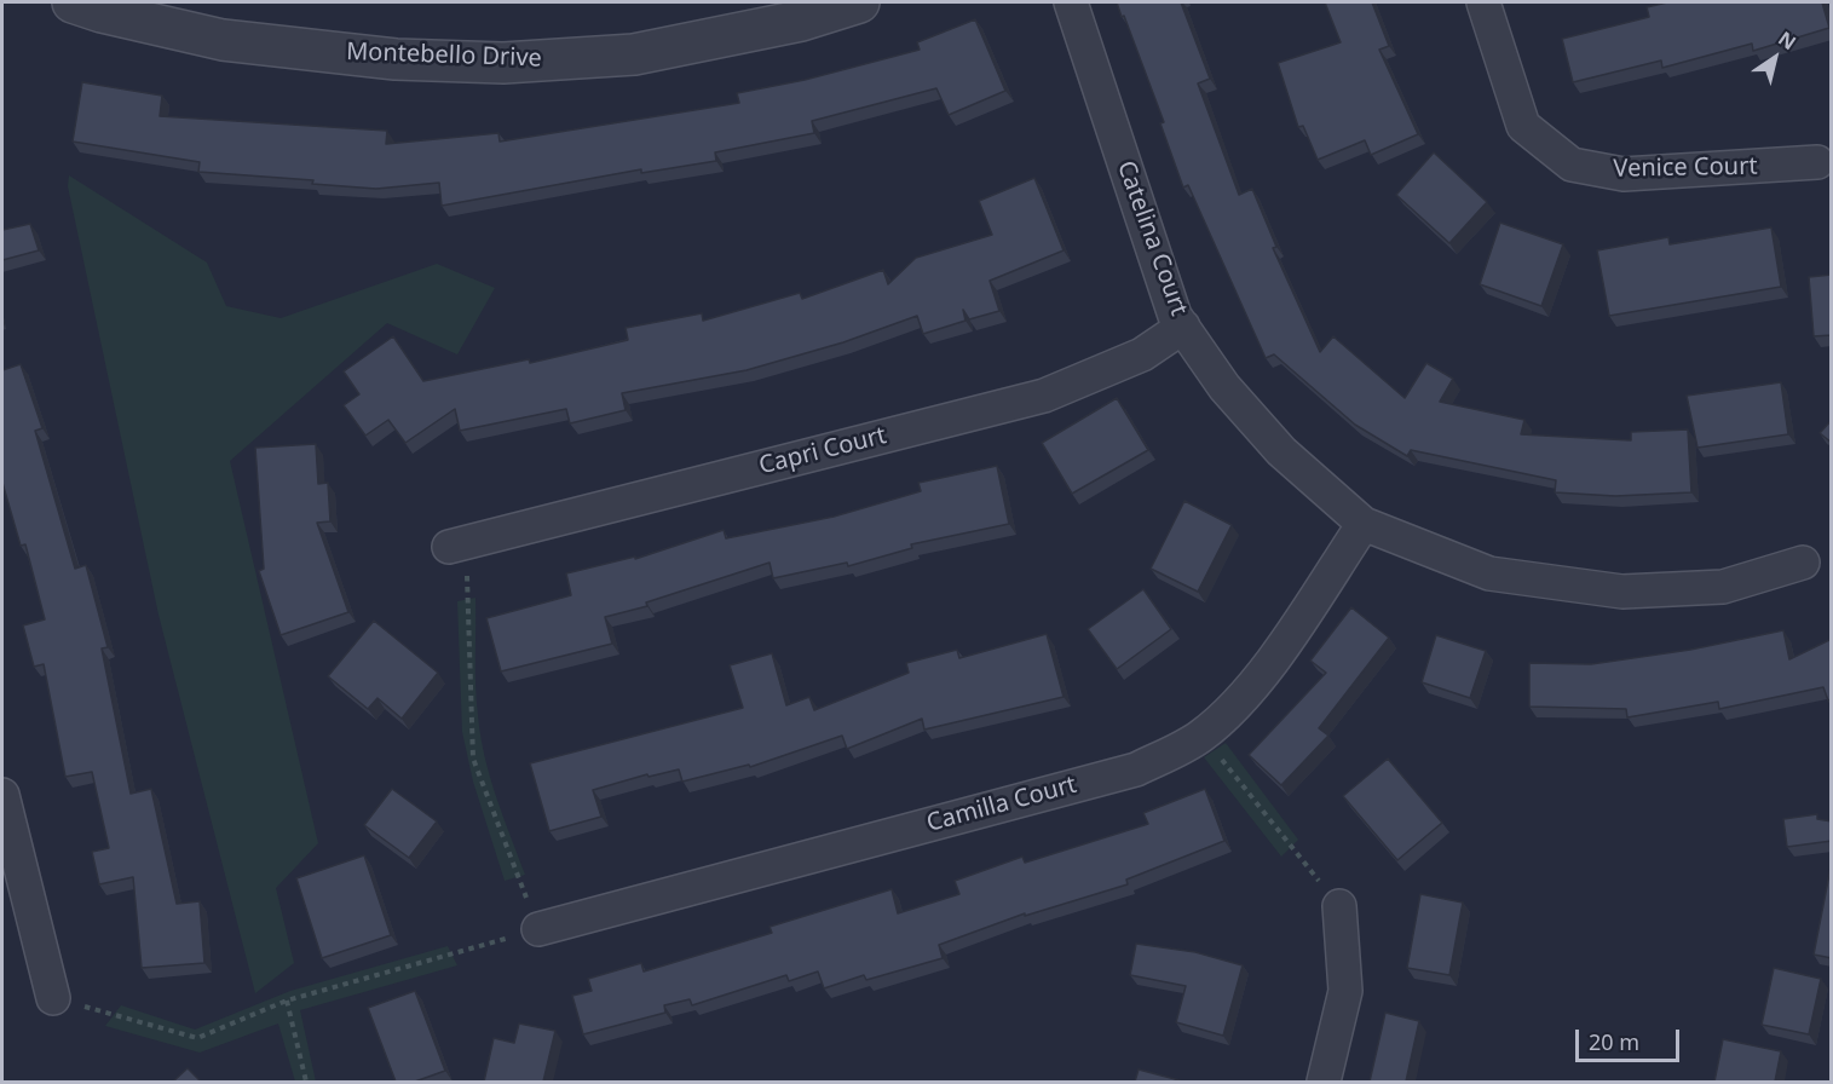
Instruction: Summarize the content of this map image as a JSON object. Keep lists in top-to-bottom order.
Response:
{
  "streets": {
    "street": [
      "Montebello Drive",
      "Venice Court",
      "Catelina Court",
      "Capri Court",
      "Camilla Court"
    ]
  },
  "crossings": [
    ["Catelina Court", "Capri Court"],
    ["Catelina Court", "Camilla Court"]
  ],
  "scale_bar": "20 m",
  "north": "top right"
}
